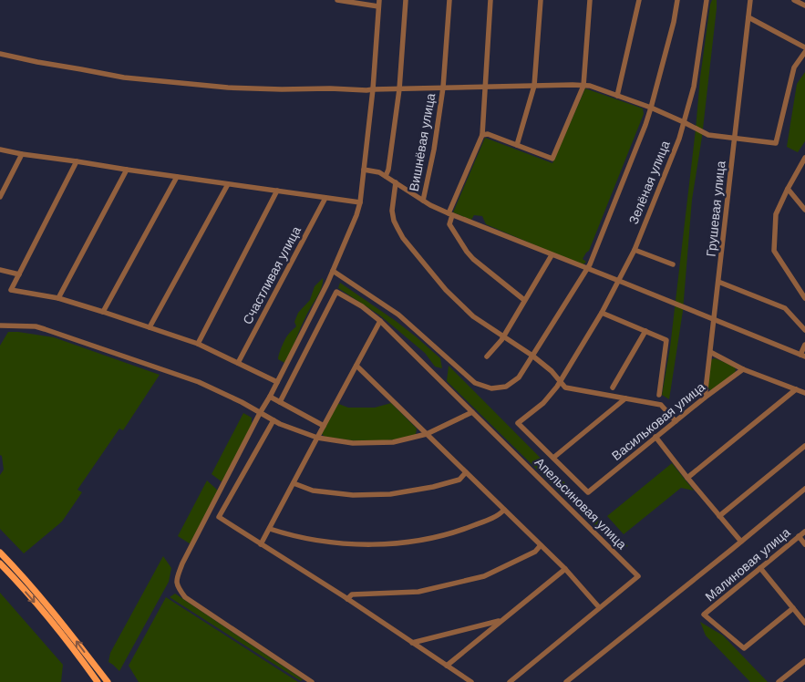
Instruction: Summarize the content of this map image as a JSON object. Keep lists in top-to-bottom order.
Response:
{
  "streets": {
    "street": [
      "Вишнёвая улица",
      "Зелёная улица",
      "Грушевая улица",
      "Счастливая улица",
      "Васильковая улица",
      "Апельсиновая улица",
      "Малиновая улица"
    ]
  },
  "crossings": [
    ["Вишнёвая улица", "Зелёная улица"],
    ["Вишнёвая улица", "Грушевая улица"],
    ["Грушевая улица", "Васильковая улица"]
  ]
}
